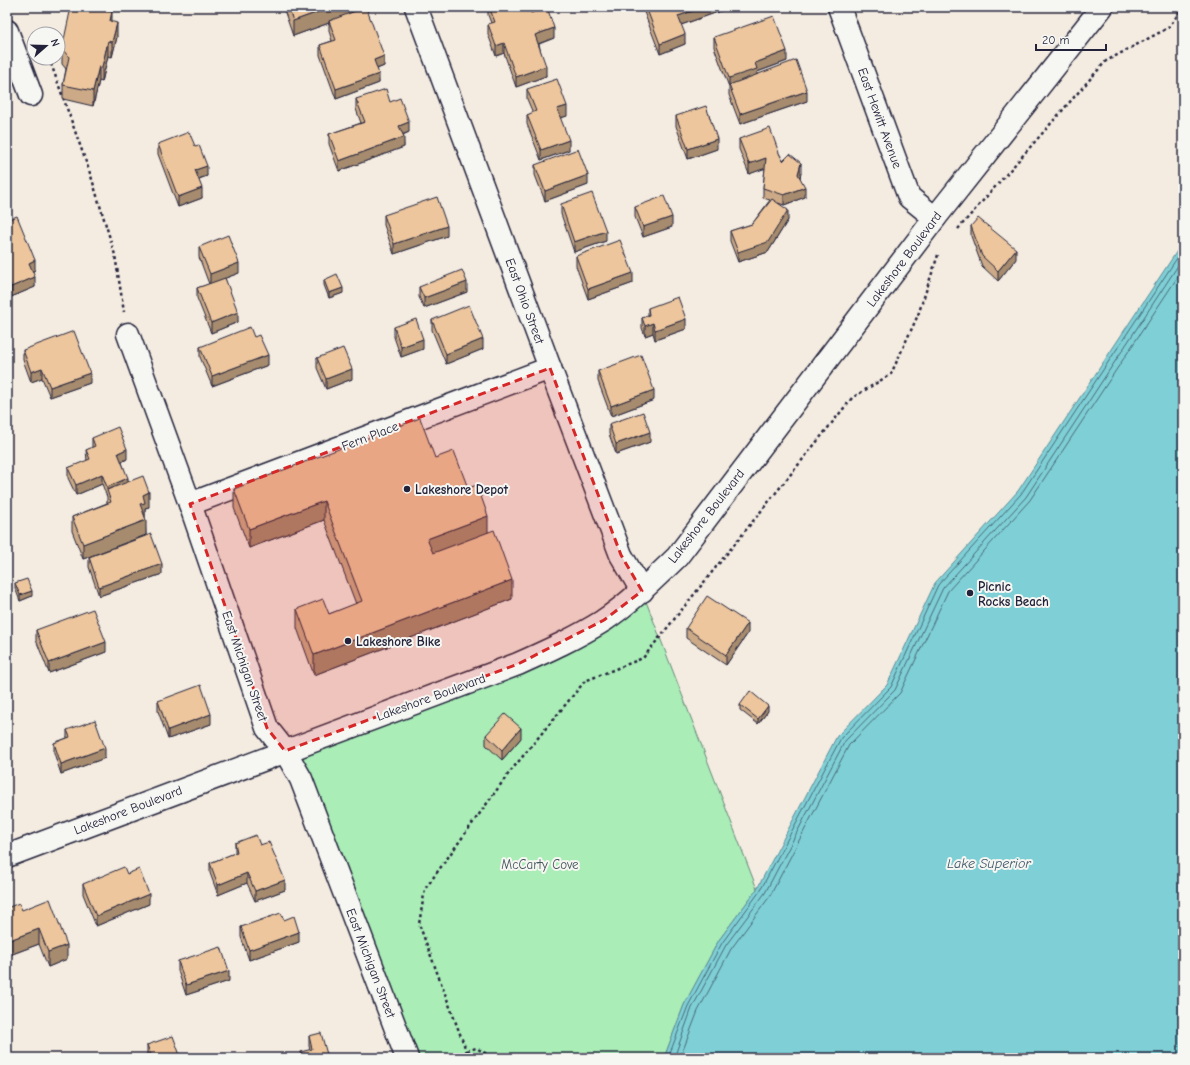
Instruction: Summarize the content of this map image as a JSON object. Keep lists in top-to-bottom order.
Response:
{
  "streets": {
    "street": [
      "East Hewitt Avenue",
      "Lakeshore Boulevard",
      "East Ohio Street",
      "Fern Place",
      "East Michigan Street"
    ]
  },
  "crossings": [
    ["East Hewitt Avenue", "Lakeshore Boulevard"],
    ["Lakeshore Boulevard", "East Ohio Street"],
    ["Lakeshore Boulevard", "East Michigan Street"],
    ["East Ohio Street", "Fern Place"],
    ["Fern Place", "East Michigan Street"]
  ],
  "water": ["Lake Superior"],
  "parks": ["McCarty Cove"],
  "places": ["Lakeshore Depot", "Picnic Rocks Beach", "Lakeshore Bike"],
  "scale_bar": "20 m",
  "north": "right"
}
